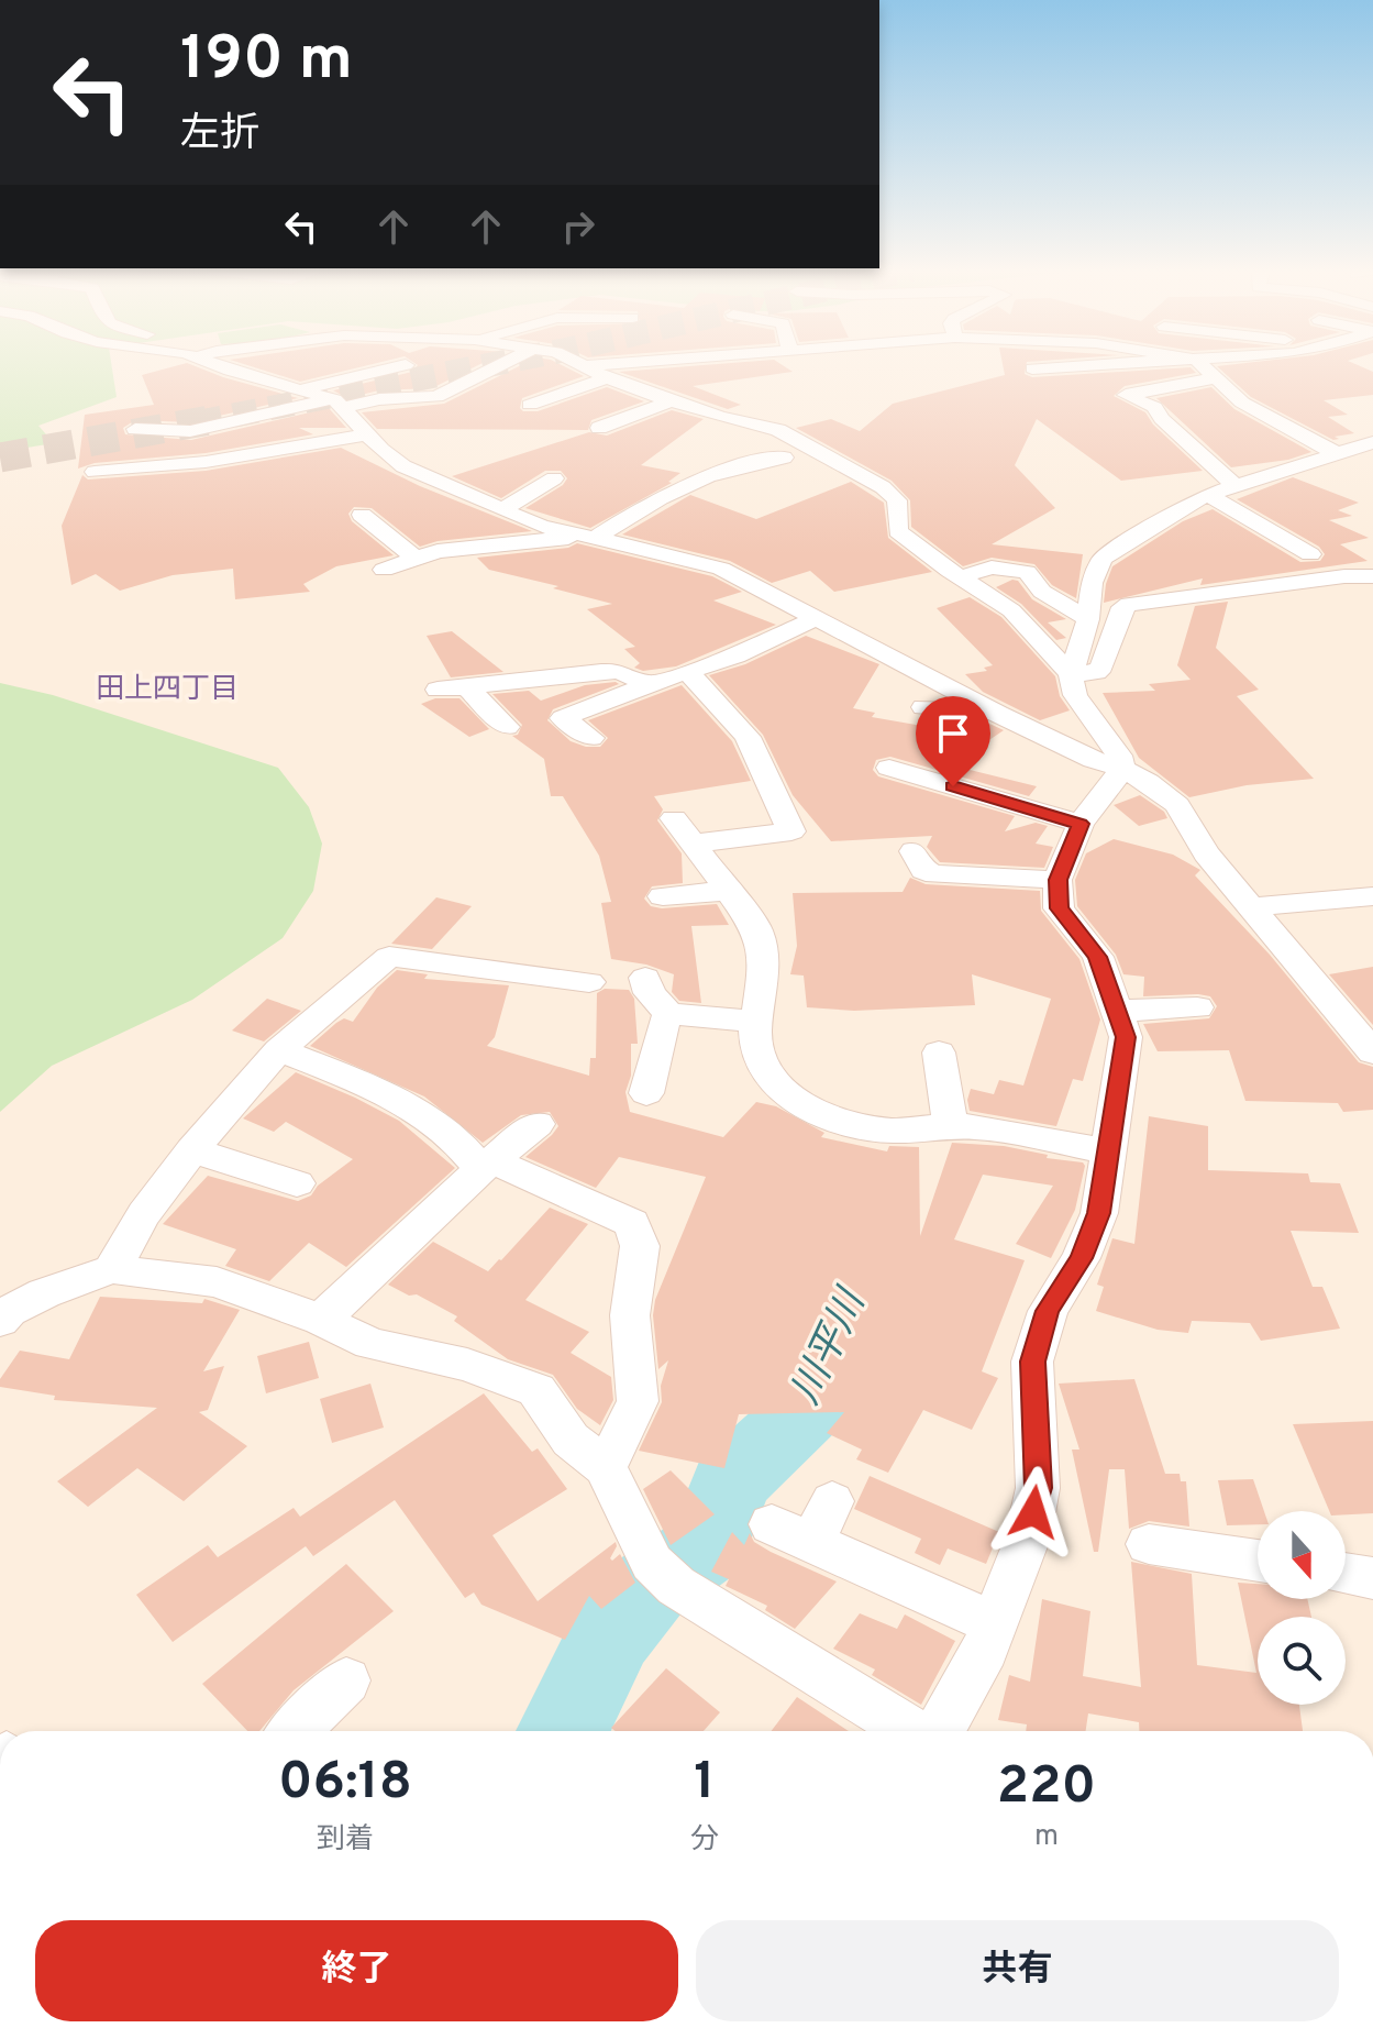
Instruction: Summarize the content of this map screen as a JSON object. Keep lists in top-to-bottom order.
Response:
{
  "districts": ["田上四丁目"],
  "water": ["川平川"],
  "north": "bottom",
  "page": {
    "turn": ["190 m", "左折"],
    "eta": [
      "06:18",
      "到着",
      "1",
      "分",
      "220",
      "m"
    ],
    "buttons": ["終了", "共有"]
  }
}
